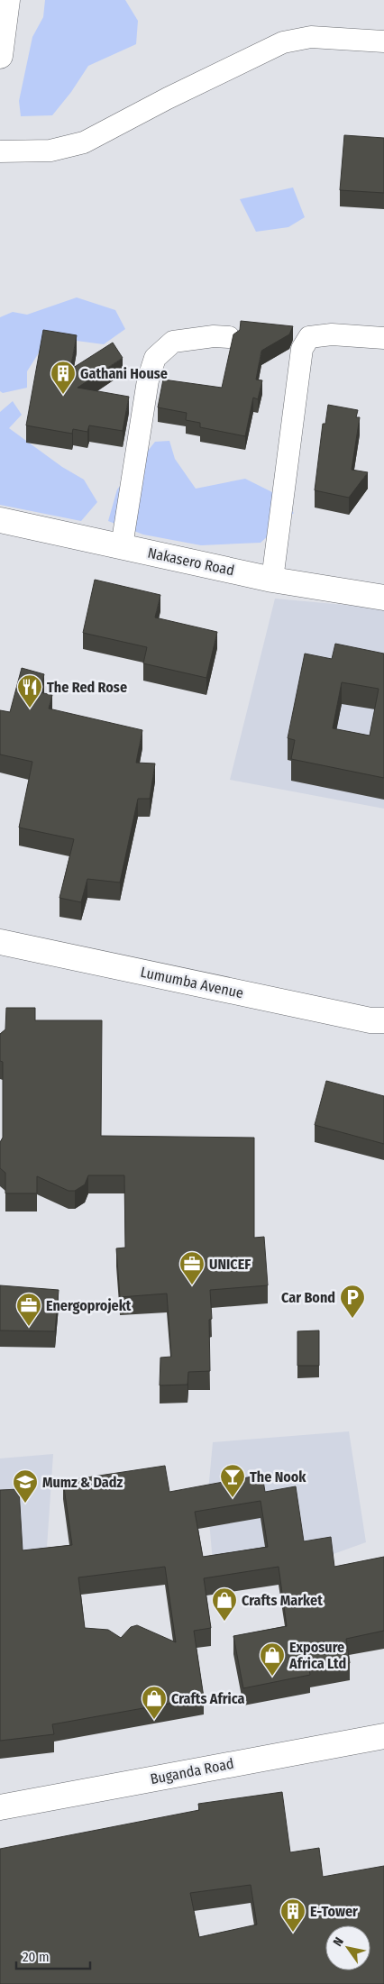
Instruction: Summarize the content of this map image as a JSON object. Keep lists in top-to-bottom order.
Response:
{
  "streets": {
    "main road": ["Nakasero Road", "Lumumba Avenue", "Buganda Road"]
  },
  "places": {
    "building": ["Gathani House", "E-Tower"],
    "restaurant": ["The Red Rose"],
    "office": ["UNICEF", "Energoprojekt"],
    "parking": ["Car Bond"],
    "bar": ["The Nook"],
    "school or university": ["Mumz & Dadz"],
    "shop": ["Crafts Market", "Exposure Africa Ltd", "Crafts Africa"]
  },
  "scale_bar": "20 m",
  "north": "top left"
}
